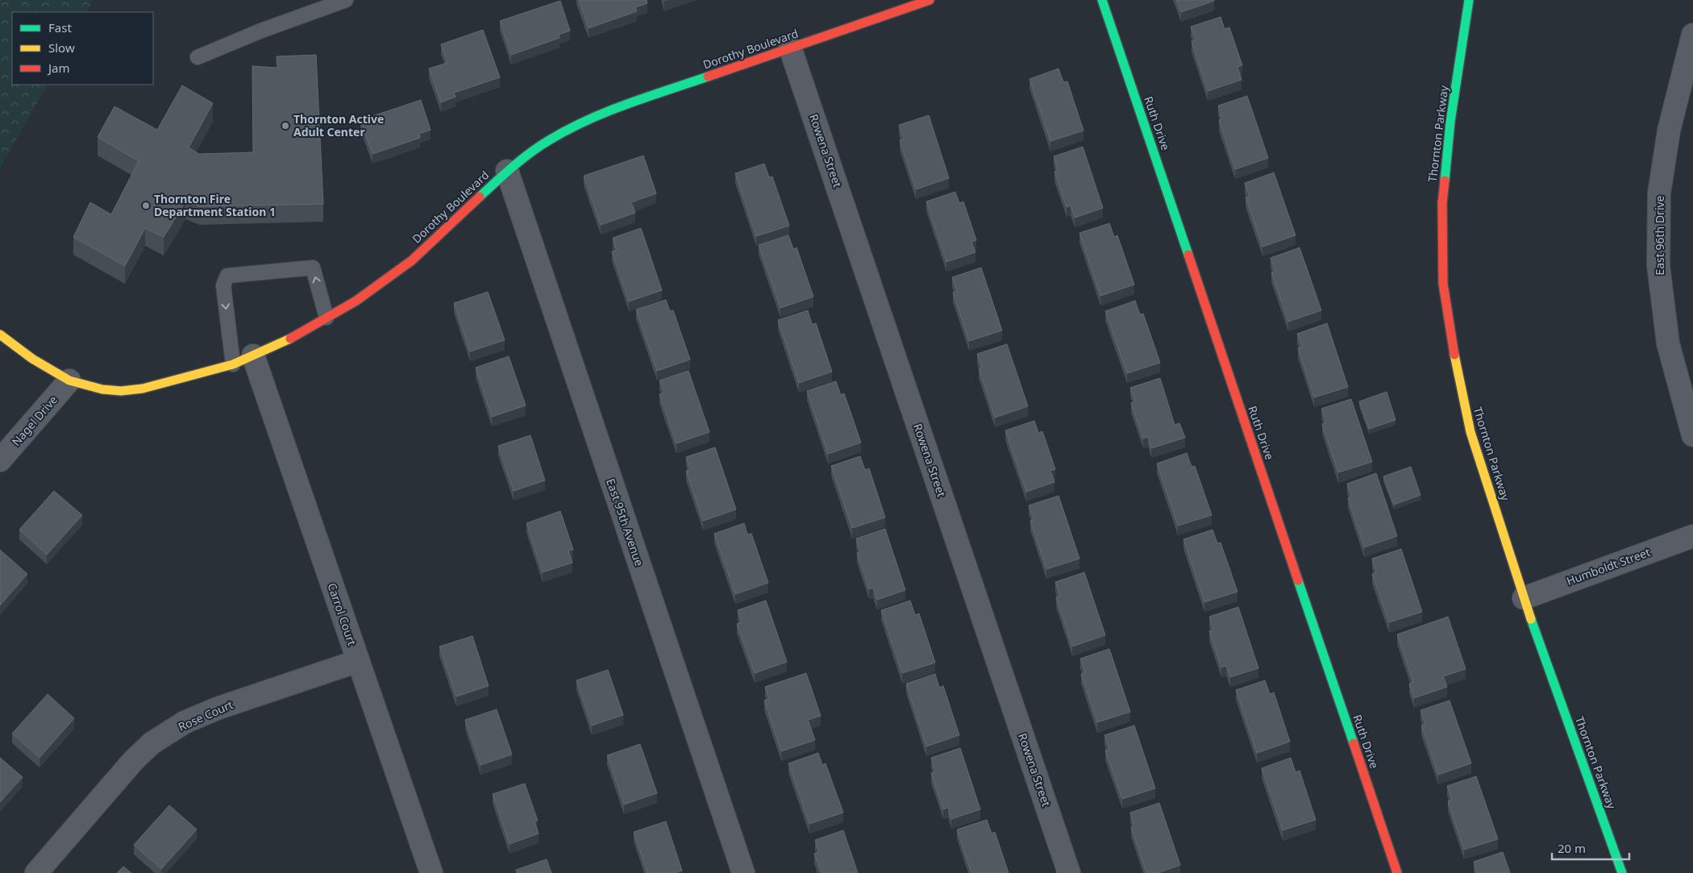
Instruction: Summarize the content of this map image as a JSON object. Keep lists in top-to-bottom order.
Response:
{
  "streets": {
    "street": [
      "Dorothy Boulevard",
      "Ruth Drive",
      "Thornton Parkway",
      "Rowena Street",
      "East 96th Drive",
      "Nagel Drive",
      "East 95th Avenue",
      "Humboldt Street",
      "Carrol Court",
      "Rose Court"
    ]
  },
  "crossings": [
    ["Dorothy Boulevard", "Rowena Street"],
    ["Dorothy Boulevard", "Nagel Drive"],
    ["Dorothy Boulevard", "East 95th Avenue"],
    ["Dorothy Boulevard", "Carrol Court"],
    ["Thornton Parkway", "Humboldt Street"],
    ["Carrol Court", "Rose Court"]
  ],
  "places": ["Thornton Active Adult Center", "Thornton Fire Department Station 1"],
  "legend": ["Fast", "Slow", "Jam"],
  "scale_bar": "20 m"
}
